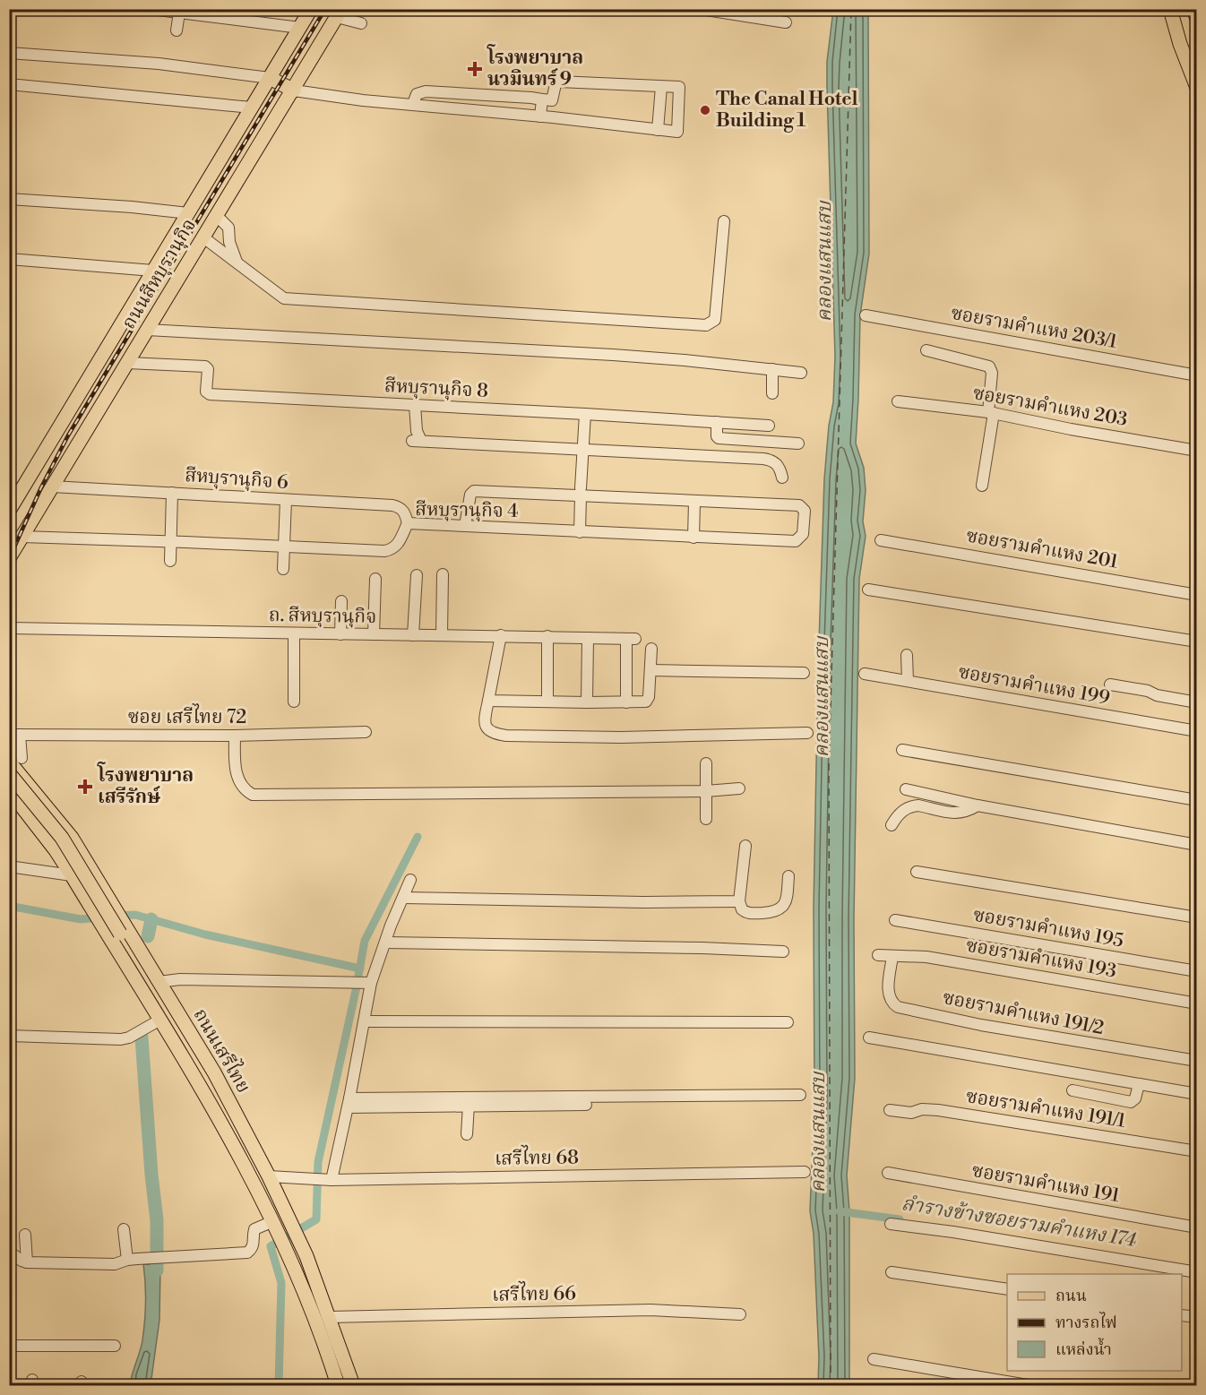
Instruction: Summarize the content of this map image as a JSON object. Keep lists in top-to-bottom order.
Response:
{
  "streets": {
    "main road": ["ถนนสีหบุรานุกิจ", "ถนนเสรีไทย"],
    "street": [
      "ซอยรามคำแหง 203/1",
      "สีหบุรานุกิจ 8",
      "ซอยรามคำแหง 203",
      "สีหบุรานุกิจ 6",
      "สีหบุรานุกิจ 4",
      "ซอยรามคำแหง 201",
      "ถ. สีหบุรานุกิจ",
      "ซอยรามคำแหง 199",
      "ซอย เสรีไทย 72",
      "ซอยรามคำแหง 195",
      "ซอยรามคำแหง 193",
      "ซอยรามคำแหง 191/2",
      "ซอยรามคำแหง 191/1",
      "เสรีไทย 68",
      "ซอยรามคำแหง 191",
      "เสรีไทย 66"
    ]
  },
  "crossings": [
    ["ถนนสีหบุรานุกิจ", "สีหบุรานุกิจ 8"],
    ["ถนนสีหบุรานุกิจ", "สีหบุรานุกิจ 6"],
    ["ถนนสีหบุรานุกิจ", "สีหบุรานุกิจ 4"],
    ["สีหบุรานุกิจ 6", "สีหบุรานุกิจ 4"],
    ["ซอยรามคำแหง 193", "ซอยรามคำแหง 191/2"],
    ["ถนนเสรีไทย", "เสรีไทย 68"],
    ["ถนนเสรีไทย", "เสรีไทย 66"]
  ],
  "water": ["คลองแสนแสบ", "ลำรางข้างซอยรามคำแหง 174"],
  "places": {
    "health": ["โรงพยาบาล นวมินทร์ 9", "โรงพยาบาล เสรีรักษ์"],
    "other": ["The Canal Hotel Building 1"]
  },
  "legend": ["ถนน", "ทางรถไฟ", "แหล่งน้ำ"]
}
